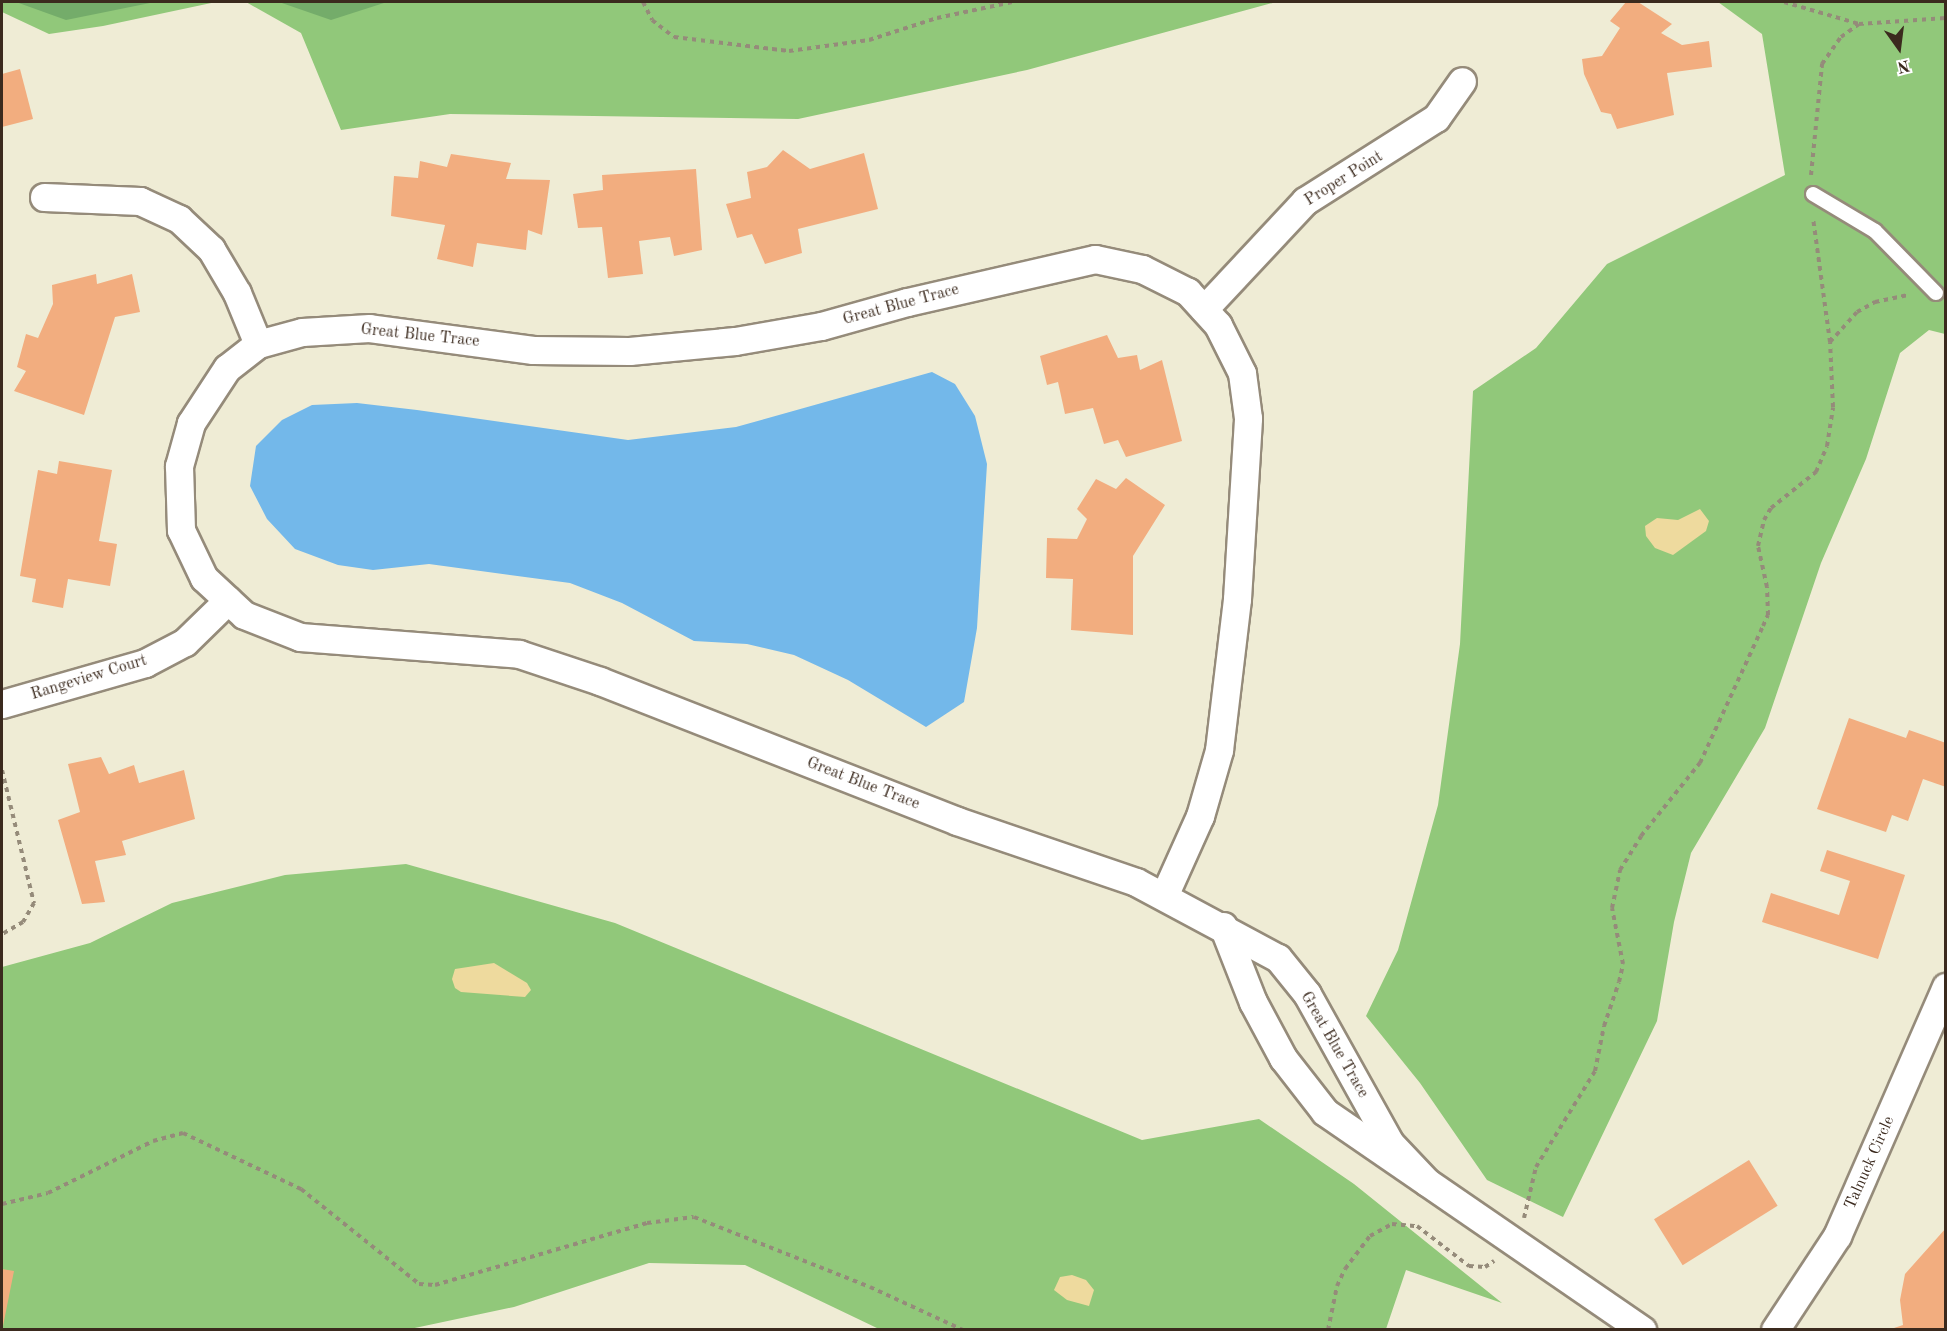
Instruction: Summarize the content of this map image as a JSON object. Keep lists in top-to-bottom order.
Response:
{
  "streets": {
    "street": [
      "Proper Point",
      "Great Blue Trace",
      "Rangeview Court",
      "Talnuck Circle"
    ]
  },
  "crossings": [
    ["Proper Point", "Great Blue Trace"],
    ["Great Blue Trace", "Rangeview Court"]
  ],
  "north": "bottom"
}
